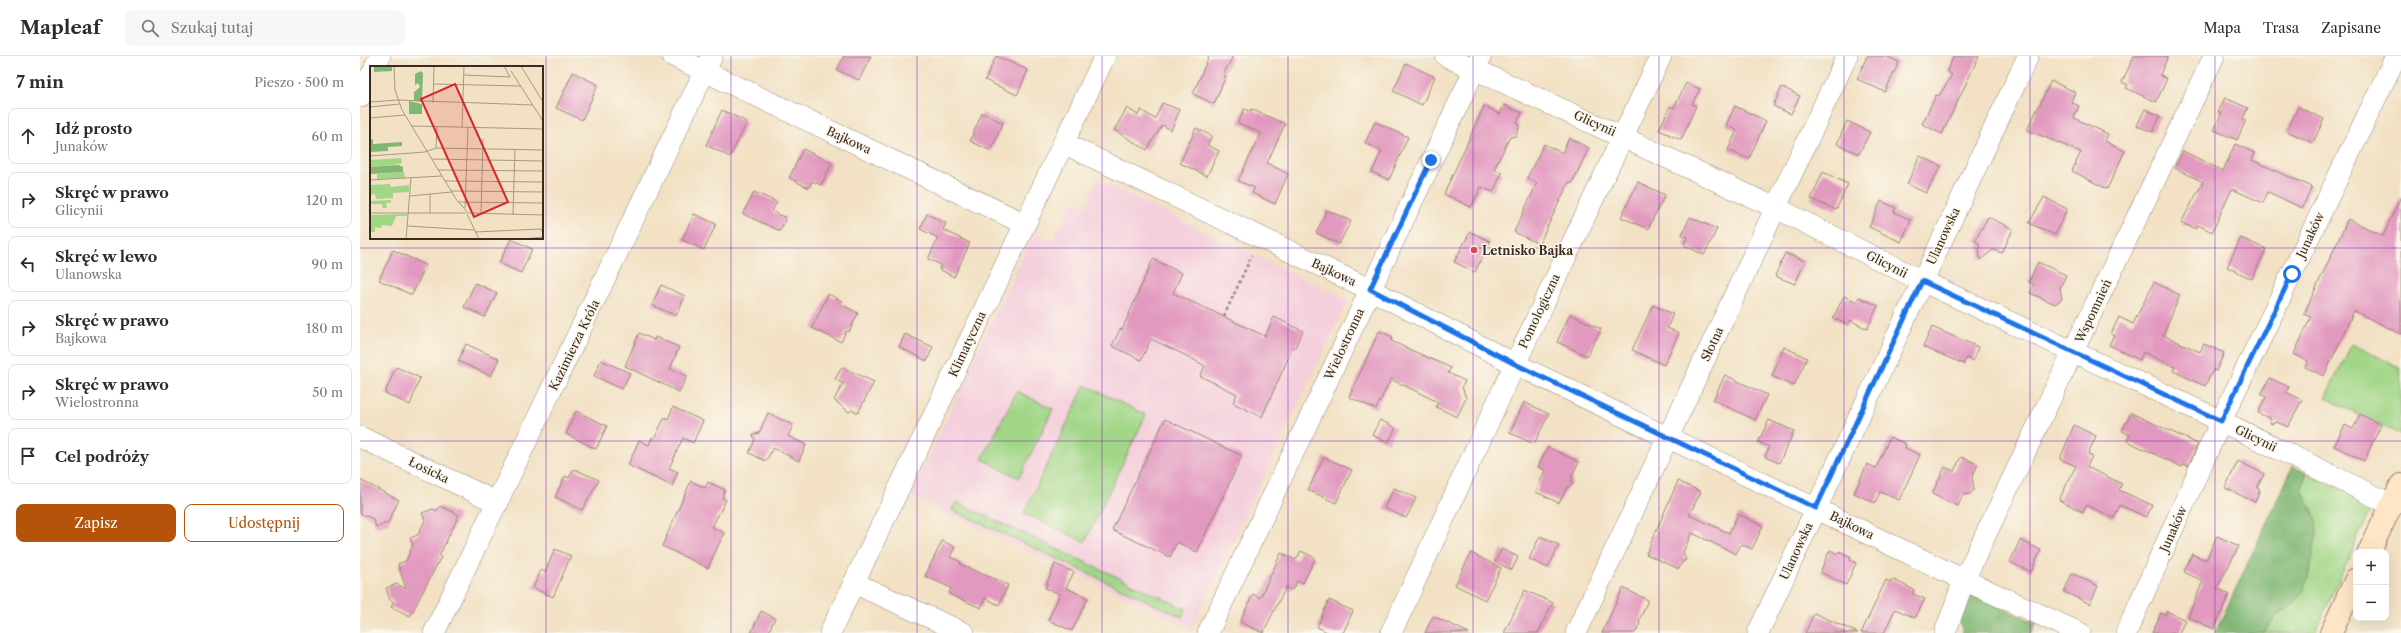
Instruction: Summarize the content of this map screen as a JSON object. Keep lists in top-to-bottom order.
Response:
{
  "streets": {
    "street": [
      "Glicynii",
      "Bajkowa",
      "Junaków",
      "Ulanowska",
      "Pomologiczna",
      "Wspomnień",
      "Klimatyczna",
      "Wielostronna",
      "Słotna",
      "Kazimierza Króla",
      "Łosicka"
    ]
  },
  "crossings": [
    ["Glicynii", "Junaków"],
    ["Glicynii", "Ulanowska"],
    ["Glicynii", "Pomologiczna"],
    ["Glicynii", "Wspomnień"],
    ["Glicynii", "Wielostronna"],
    ["Glicynii", "Słotna"],
    ["Bajkowa", "Ulanowska"],
    ["Bajkowa", "Pomologiczna"],
    ["Bajkowa", "Wspomnień"],
    ["Bajkowa", "Klimatyczna"],
    ["Bajkowa", "Wielostronna"],
    ["Bajkowa", "Słotna"],
    ["Bajkowa", "Kazimierza Króla"],
    ["Kazimierza Króla", "Łosicka"]
  ],
  "places": ["Letnisko Bajka"],
  "page": {
    "header": "Mapleaf",
    "search": "Szukaj tutaj",
    "nav": ["Mapa", "Trasa", "Zapisane"],
    "heading": ["7 min", "Pieszo · 500 m"],
    "list": [
      ["Idź prosto", "Junaków", "60 m"],
      ["Skręć w prawo", "Glicynii", "120 m"],
      ["Skręć w lewo", "Ulanowska", "90 m"],
      ["Skręć w prawo", "Bajkowa", "180 m"],
      ["Skręć w prawo", "Wielostronna", "50 m"],
      "Cel podróży"
    ],
    "buttons": ["Zapisz", "Udostępnij"],
    "map_buttons": ["+", "−"]
  }
}
